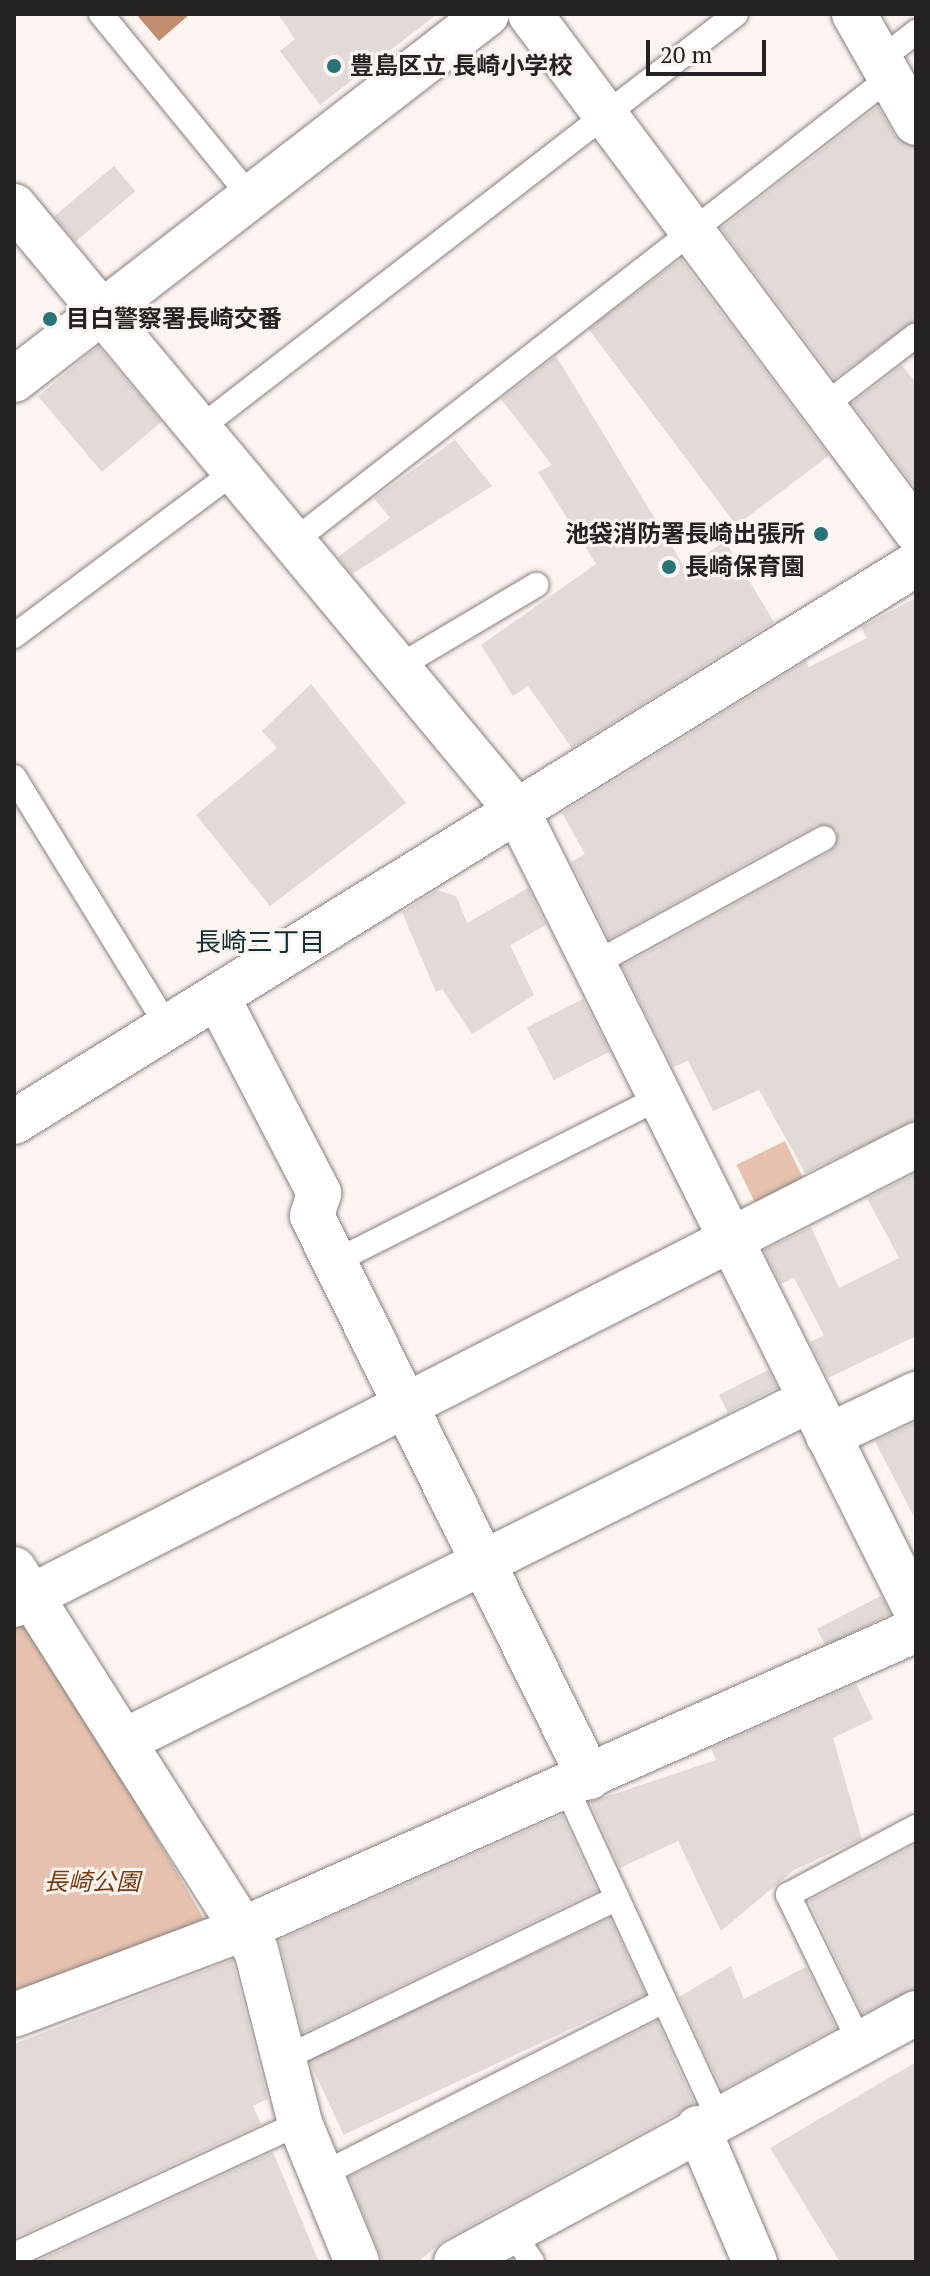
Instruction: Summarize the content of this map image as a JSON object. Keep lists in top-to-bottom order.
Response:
{
  "districts": ["長崎三丁目"],
  "parks": ["長崎公園"],
  "places": [
    "豊島区立 長崎小学校",
    "目白警察署長崎交番",
    "池袋消防署長崎出張所",
    "長崎保育園"
  ],
  "scale_bar": "20 m"
}
